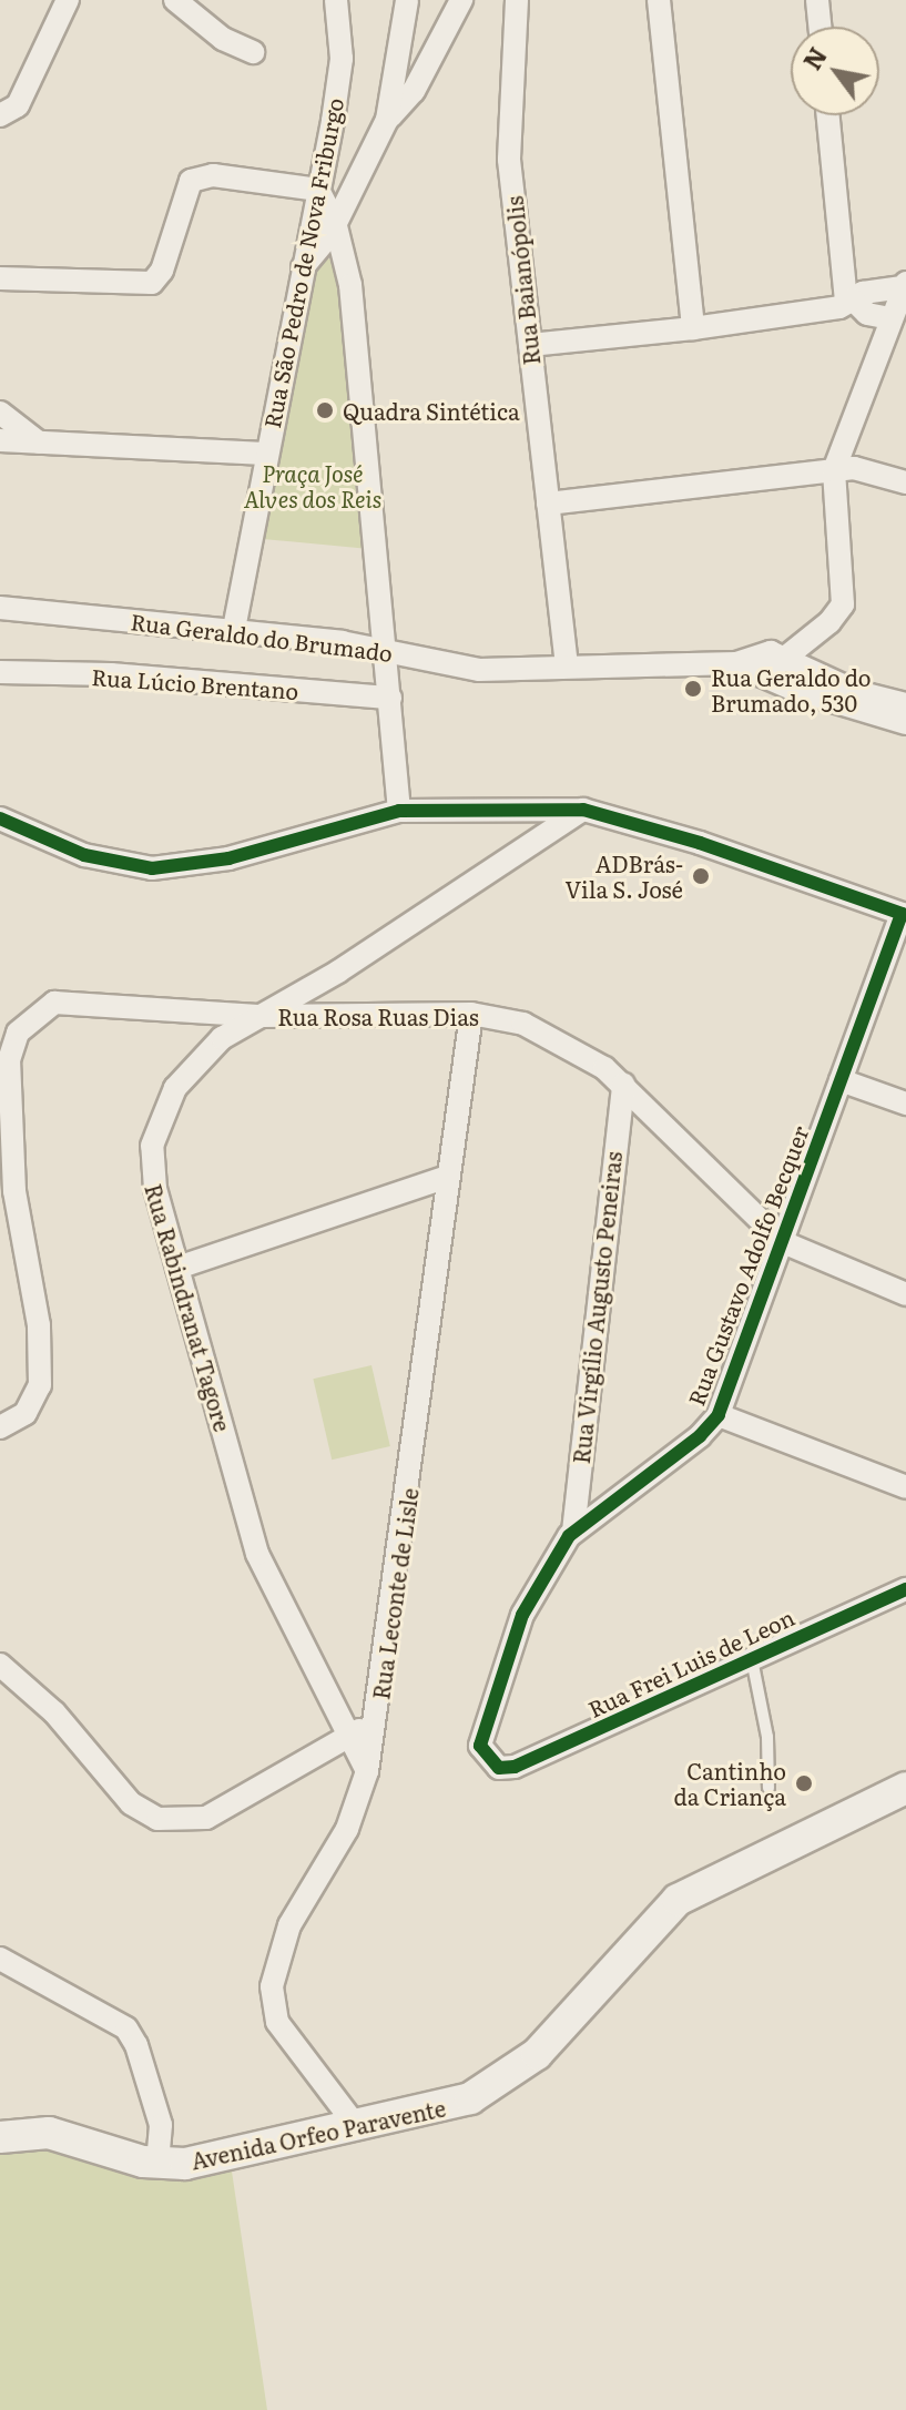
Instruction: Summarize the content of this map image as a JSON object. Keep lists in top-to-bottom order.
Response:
{
  "streets": {
    "main road": ["Avenida Orfeo Paravente"],
    "street": [
      "Rua São Pedro de Nova Friburgo",
      "Rua Baianópolis",
      "Rua Geraldo do Brumado",
      "Rua Lúcio Brentano",
      "Rua Rosa Ruas Dias",
      "Rua Gustavo Adolfo Becquer",
      "Rua Rabindranat Tagore",
      "Rua Virgílio Augusto Peneiras",
      "Rua Leconte de Lisle",
      "Rua Frei Luis de Leon"
    ]
  },
  "crossings": [
    ["Rua São Pedro de Nova Friburgo", "Rua Geraldo do Brumado"],
    ["Rua Baianópolis", "Rua Geraldo do Brumado"],
    ["Rua Rosa Ruas Dias", "Rua Gustavo Adolfo Becquer"],
    ["Rua Rosa Ruas Dias", "Rua Rabindranat Tagore"],
    ["Rua Rosa Ruas Dias", "Rua Virgílio Augusto Peneiras"],
    ["Rua Rosa Ruas Dias", "Rua Leconte de Lisle"],
    ["Rua Gustavo Adolfo Becquer", "Rua Virgílio Augusto Peneiras"],
    ["Rua Gustavo Adolfo Becquer", "Rua Frei Luis de Leon"],
    ["Rua Rabindranat Tagore", "Rua Leconte de Lisle"],
    ["Rua Leconte de Lisle", "Avenida Orfeo Paravente"]
  ],
  "parks": ["Praça José Alves dos Reis"],
  "places": [
    "Quadra Sintética",
    "Rua Geraldo do Brumado, 530",
    "ADBrás- Vila S. José",
    "Cantinho da Criança"
  ],
  "north": "top left"
}
